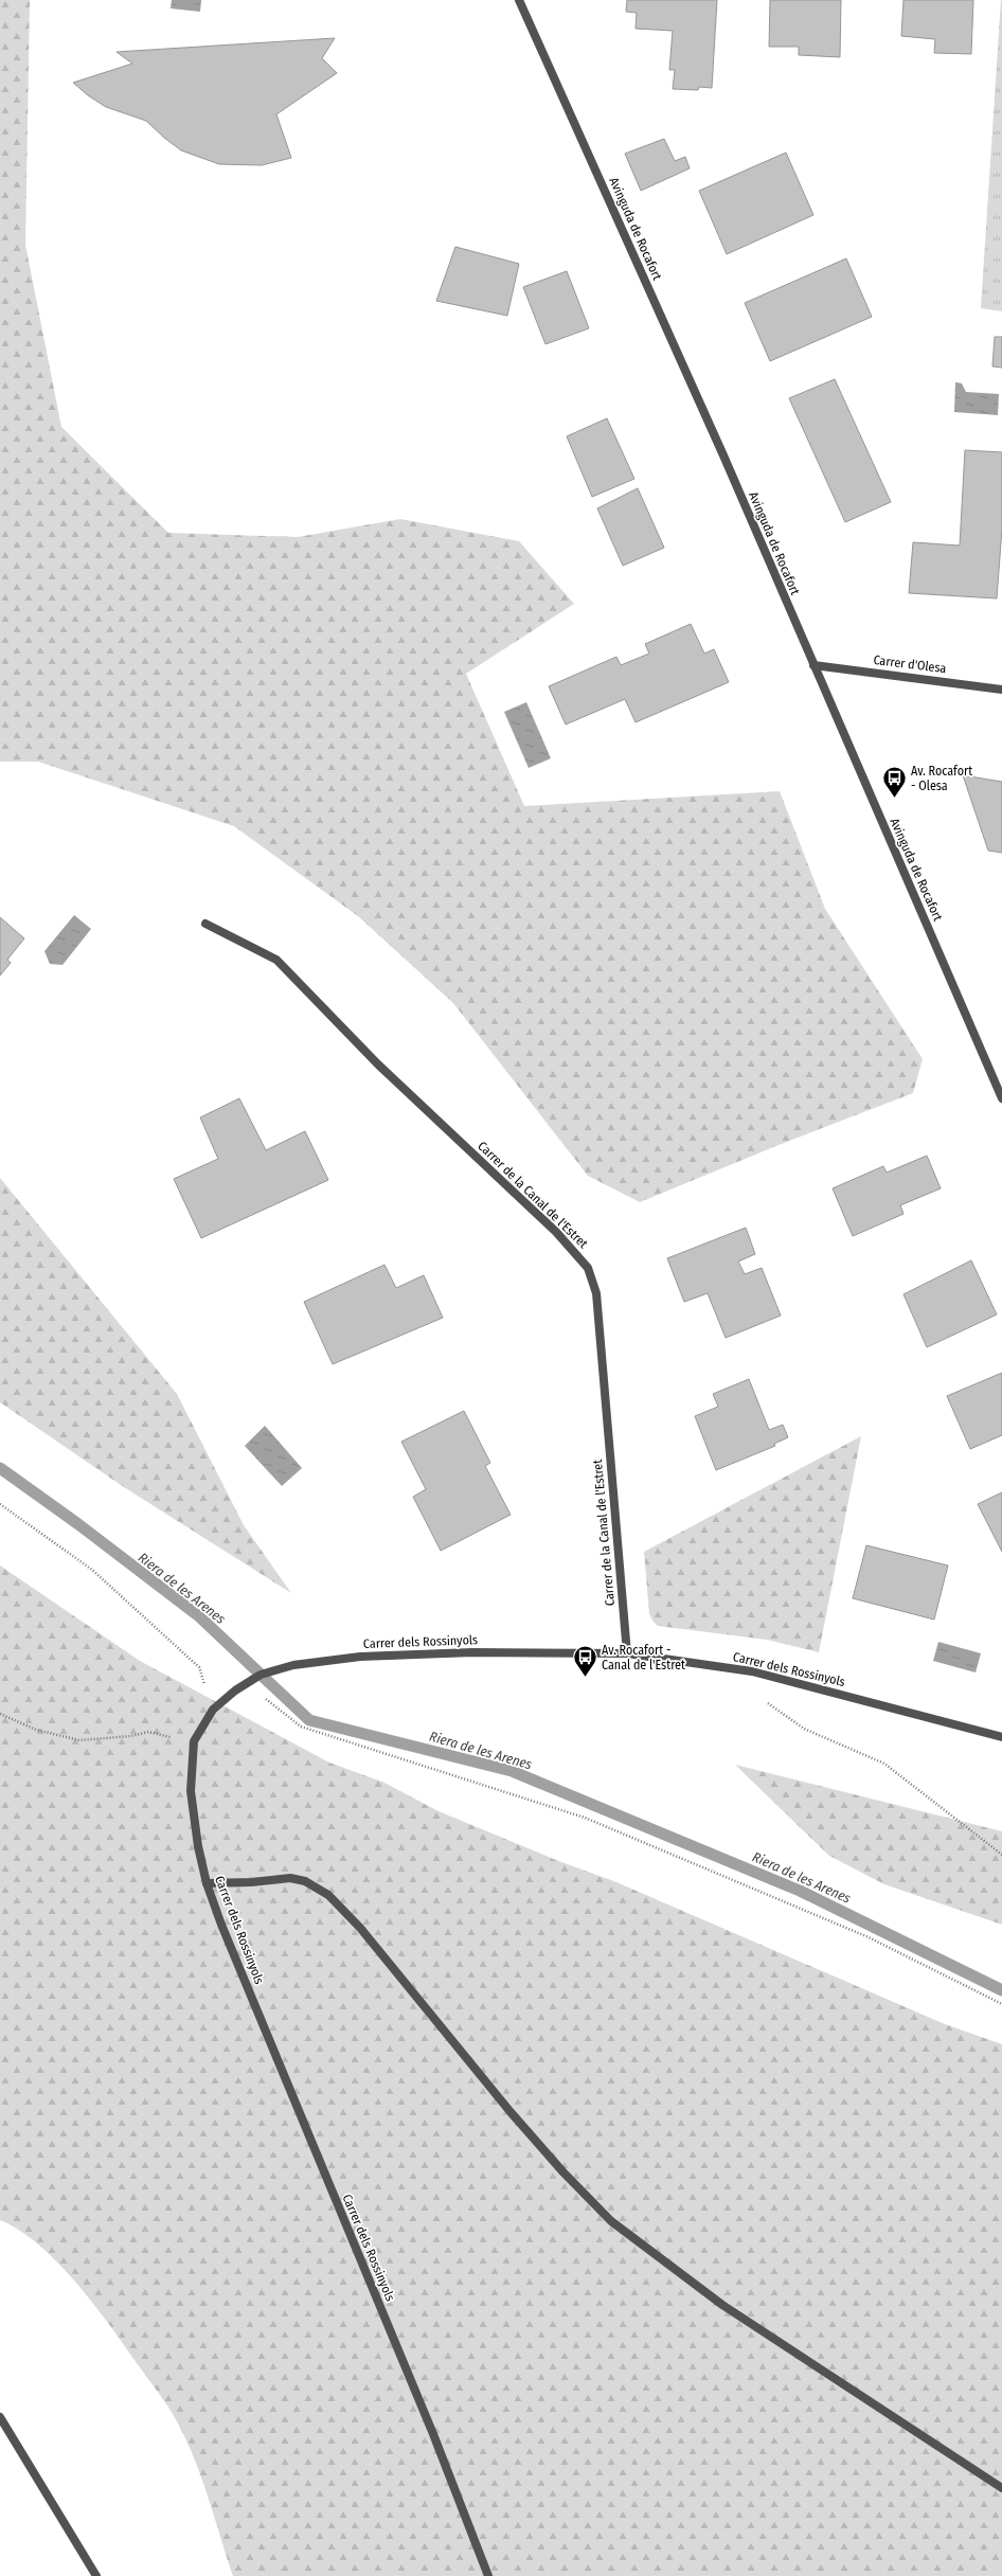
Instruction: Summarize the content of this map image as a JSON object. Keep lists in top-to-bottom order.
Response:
{
  "streets": {
    "street": [
      "Avinguda de Rocafort",
      "Carrer d'Olesa",
      "Carrer de la Canal de l'Estret",
      "Carrer dels Rossinyols"
    ]
  },
  "crossings": [
    ["Avinguda de Rocafort", "Carrer d'Olesa"],
    ["Carrer de la Canal de l'Estret", "Carrer dels Rossinyols"]
  ],
  "water": ["Riera de les Arenes"],
  "places": {
    "bus stop": ["Av. Rocafort - Olesa", "Av. Rocafort - Canal de l'Estret"]
  }
}
